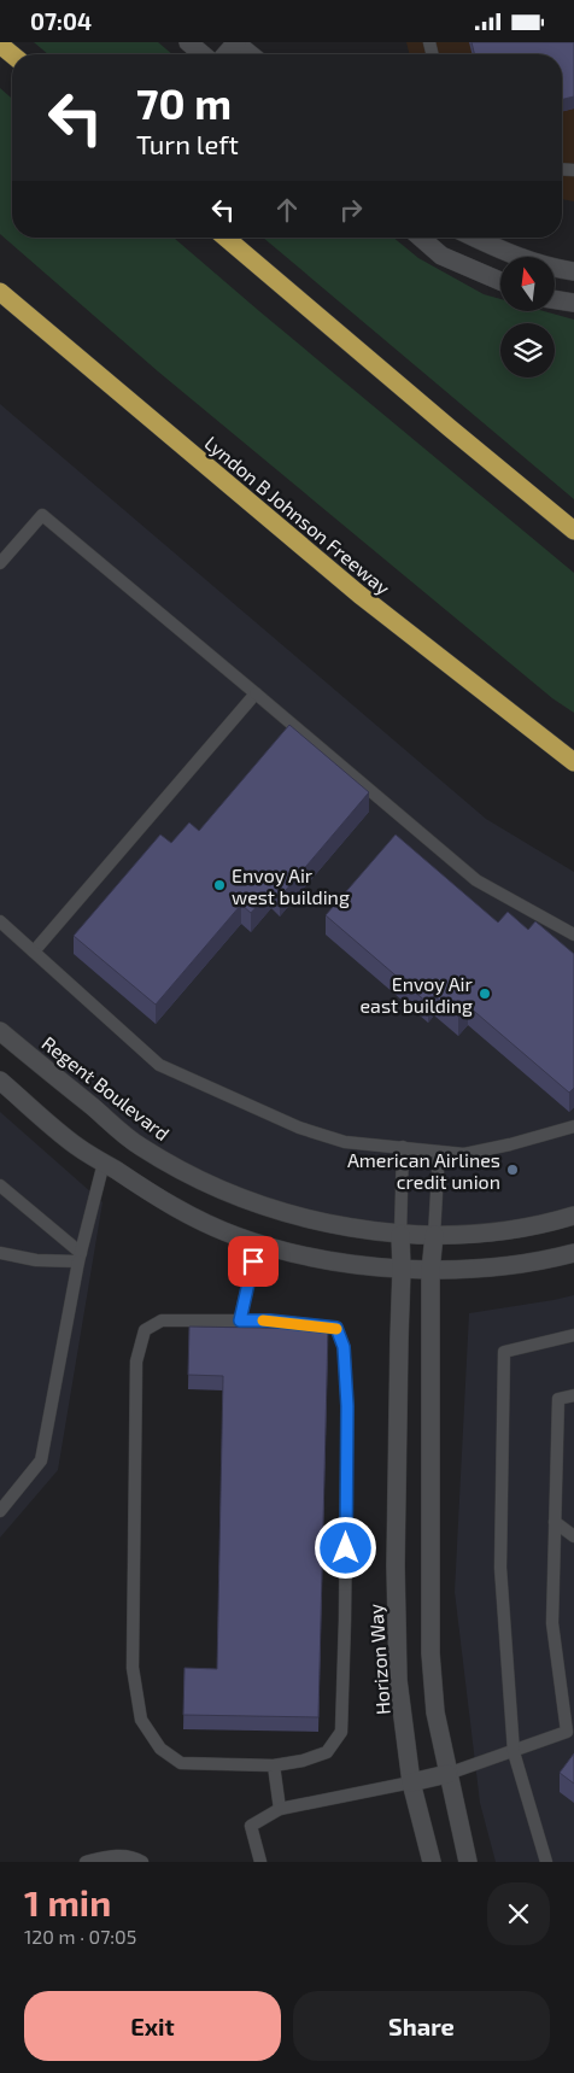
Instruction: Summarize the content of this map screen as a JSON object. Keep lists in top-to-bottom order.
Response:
{
  "streets": {
    "highway": ["Lyndon B Johnson Freeway"],
    "street": ["Regent Boulevard", "Horizon Way"]
  },
  "crossings": [
    ["Regent Boulevard", "Horizon Way"]
  ],
  "places": ["Envoy Air west building", "Envoy Air east building", "American Airlines credit union"],
  "north": "top",
  "page": {
    "status": "07:04",
    "turn": ["70 m", "Turn left"],
    "heading": ["1 min", "120 m · 07:05"],
    "buttons": ["Exit", "Share"]
  }
}
